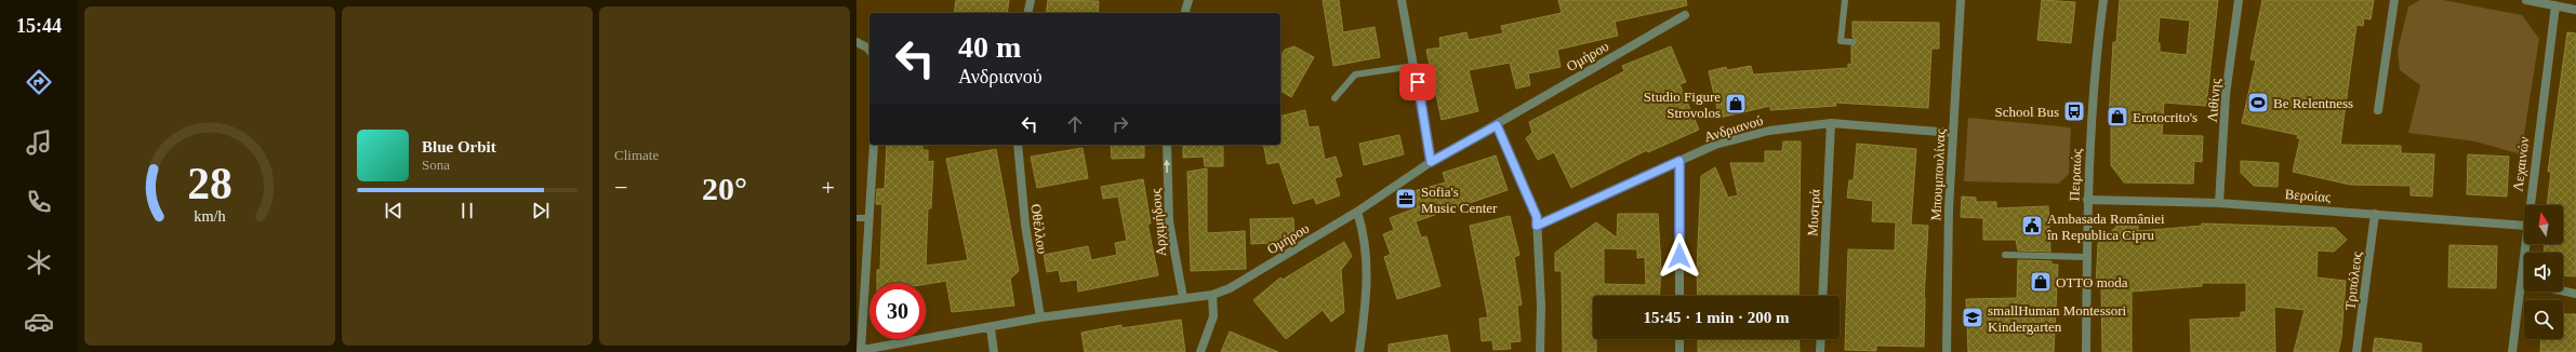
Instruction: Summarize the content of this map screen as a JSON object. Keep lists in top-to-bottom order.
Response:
{
  "streets": {
    "street": [
      "Ομήρου",
      "Λιθίνης",
      "Ανδριανού",
      "Λεχαινών",
      "Μπουμπουλίνας",
      "Πειραιώς",
      "Βεροίας",
      "Μυστρά",
      "Αρχιμήδους",
      "Οθέλλου",
      "Τριπόλεος"
    ]
  },
  "crossings": [
    ["Ομήρου", "Αρχιμήδους"],
    ["Ομήρου", "Οθέλλου"],
    ["Λιθίνης", "Βεροίας"],
    ["Ανδριανού", "Μπουμπουλίνας"],
    ["Ανδριανού", "Μυστρά"],
    ["Πειραιώς", "Βεροίας"],
    ["Βεροίας", "Τριπόλεος"]
  ],
  "one_way": ["Αρχιμήδους"],
  "places": {
    "sports": ["Be Relentness"],
    "shop": ["Studio Figure Strovolos", "Erotocrito's", "OTTO moda"],
    "bus stop": ["School Bus"],
    "office": ["Sofia's Music Center"],
    "public building": ["Ambasada României în Republica Cipru"],
    "school or university": ["smallHuman Montessori Kindergarten"]
  },
  "north": "top",
  "page": {
    "tabs": "15:44",
    "tile": "Climate",
    "turn": ["40 m", "Ανδριανού"],
    "song": ["Blue Orbit", "Sona"],
    "heat": ["−", "20°", "+"],
    "limit": "30",
    "trip": "15:45 · 1 min · 200 m",
    "gauge": ["28", "km/h"]
  }
}
